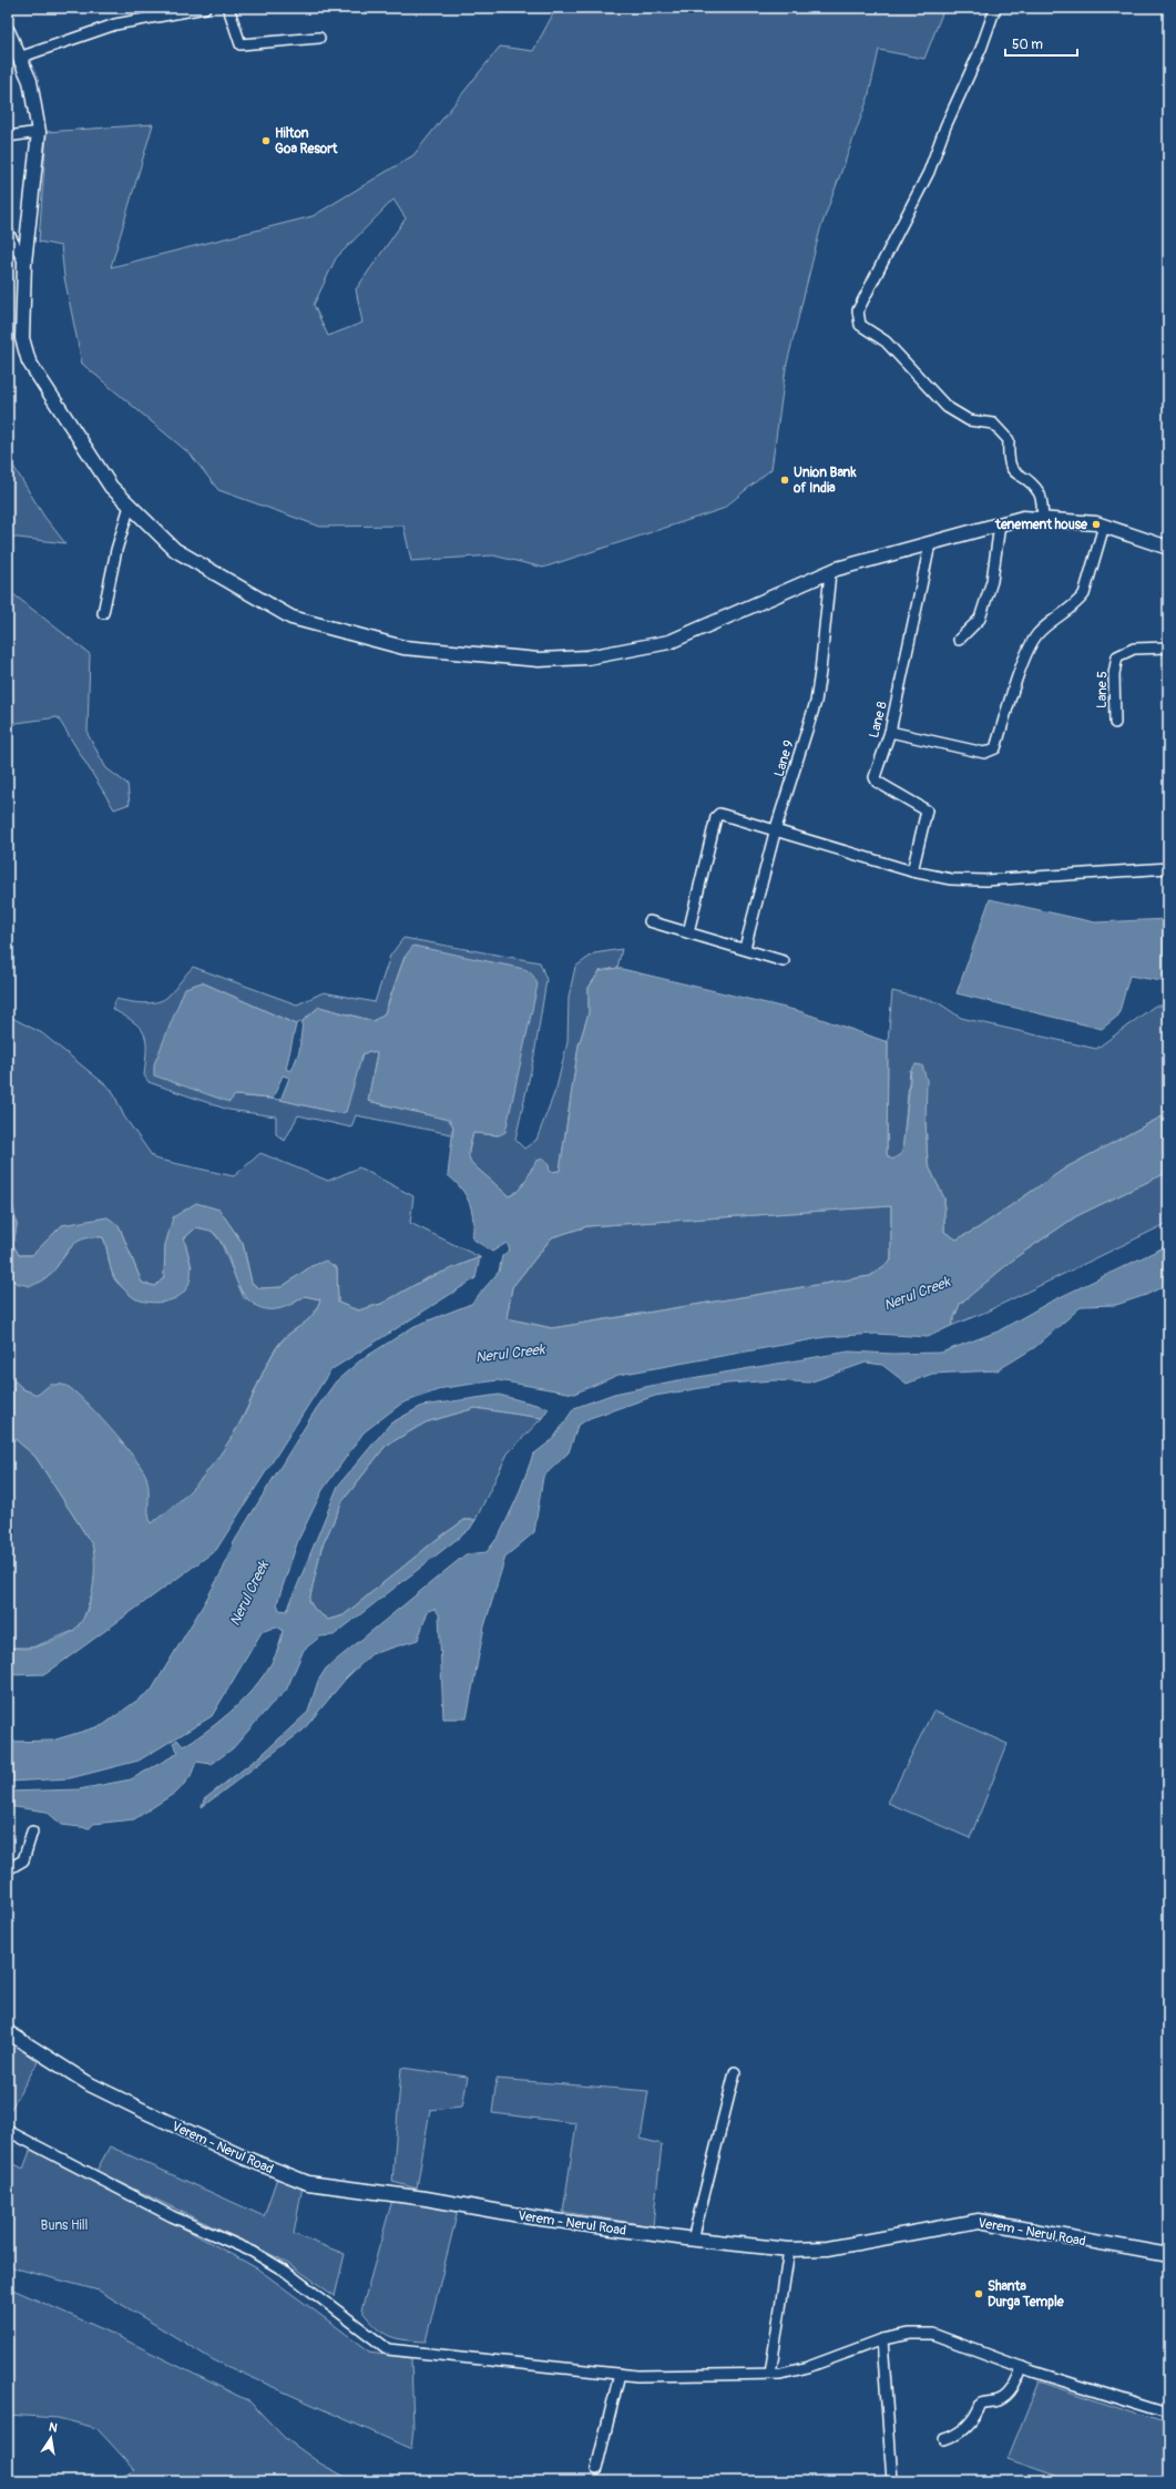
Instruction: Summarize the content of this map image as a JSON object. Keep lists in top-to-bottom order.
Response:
{
  "streets": {
    "main road": ["Verem - Nerul Road"],
    "street": ["Lane 5", "Lane 8", "Lane 9"]
  },
  "water": ["Nerul Creek"],
  "parks": ["Buns Hill"],
  "places": [
    "Hilton Goa Resort",
    "Union Bank of India",
    "tenement house",
    "Shanta Durga Temple"
  ],
  "scale_bar": "50 m",
  "north": "top"
}
